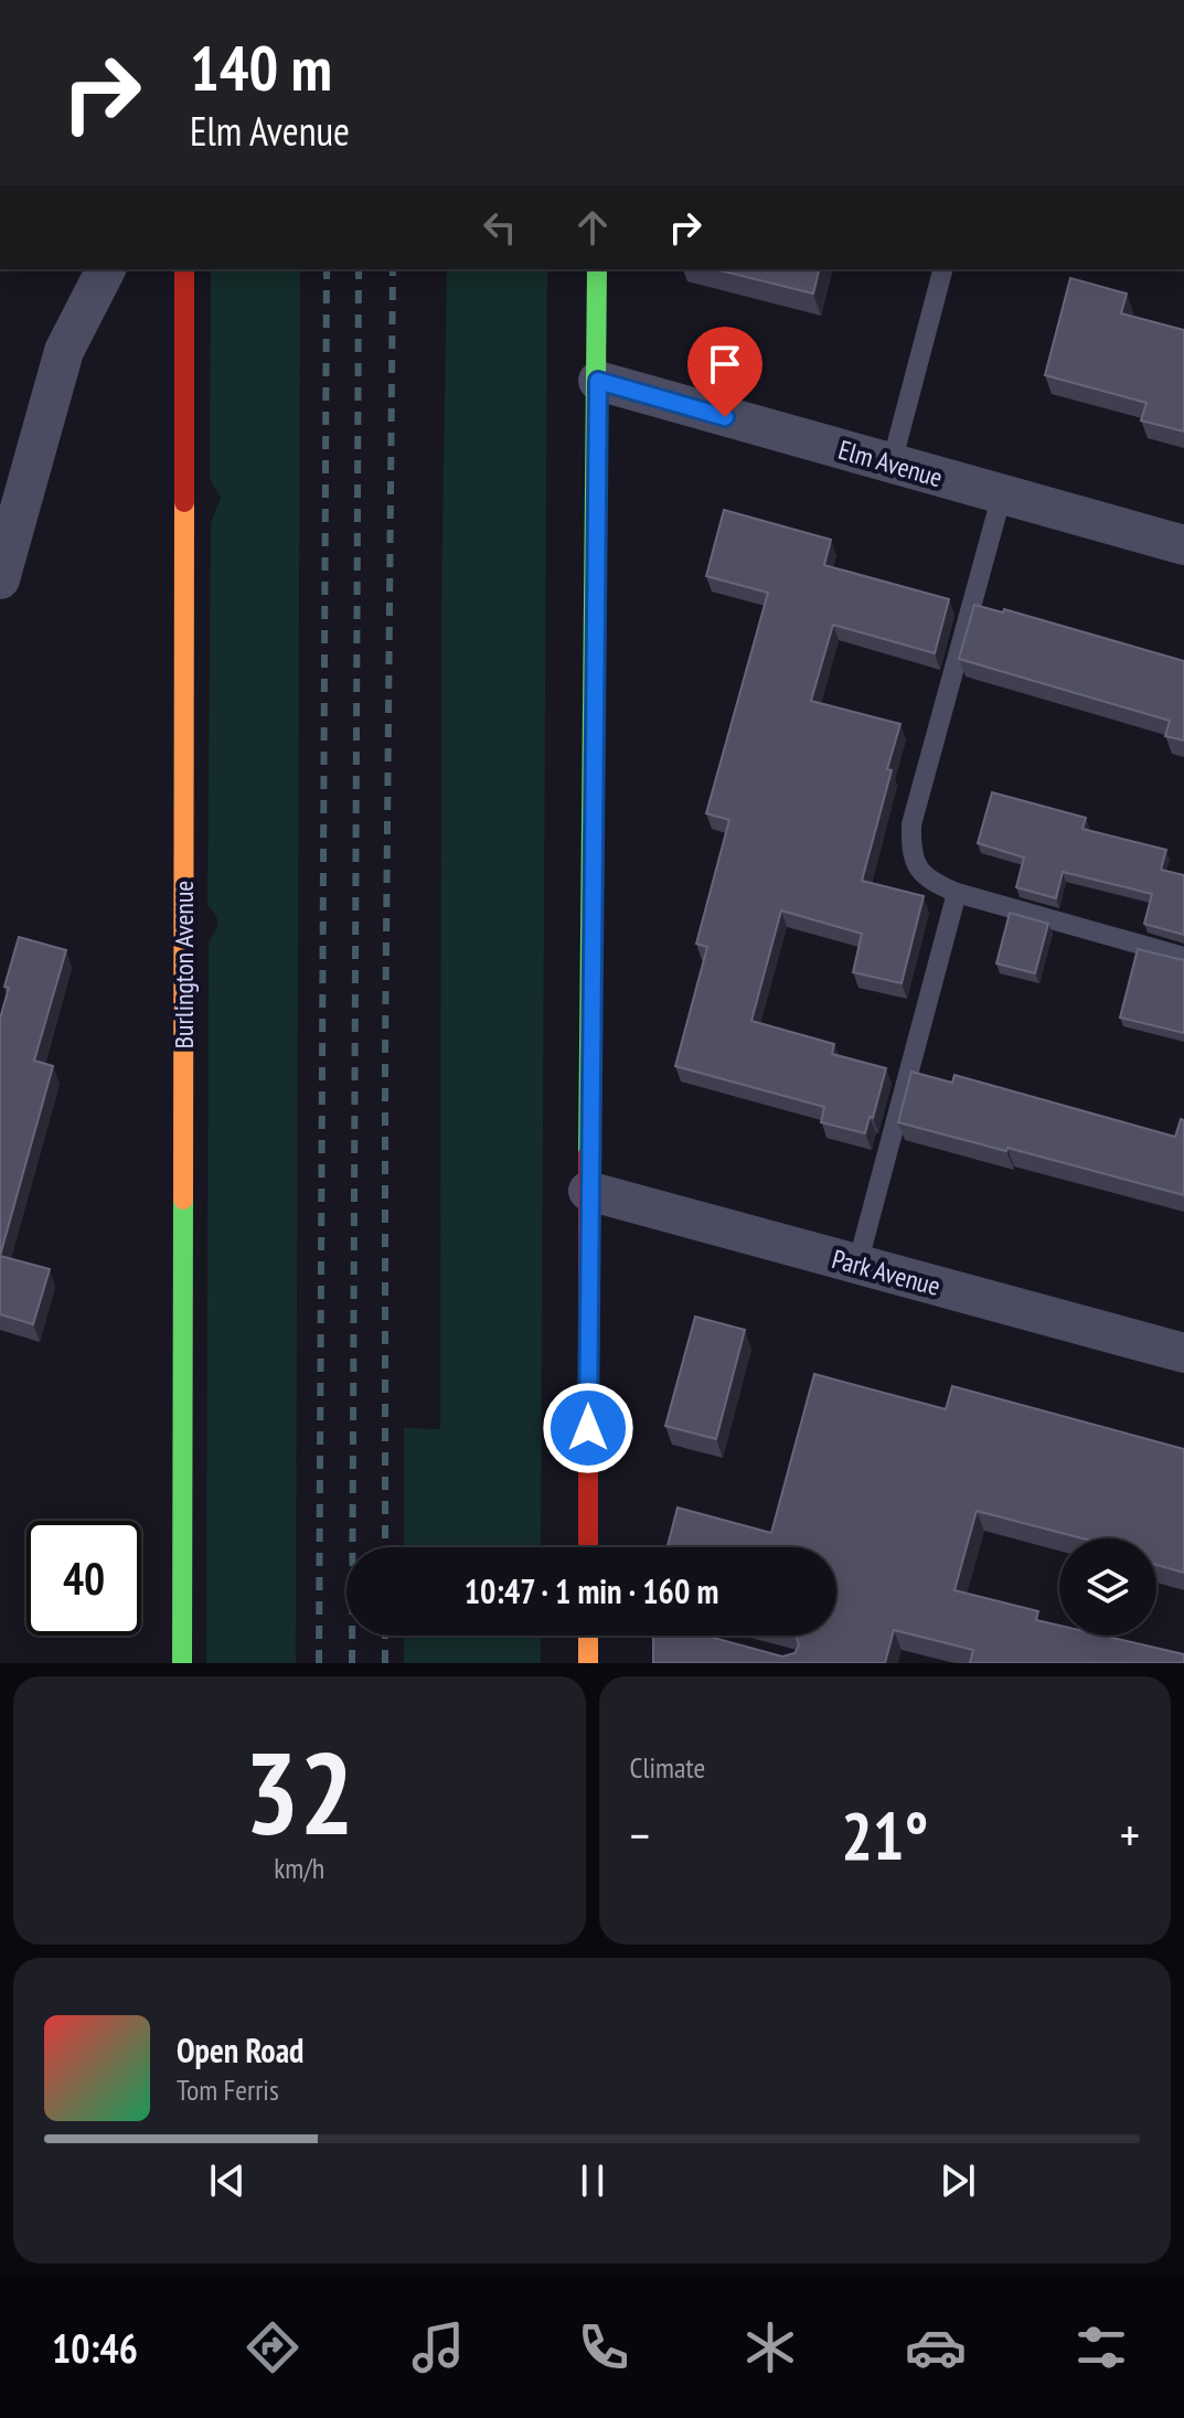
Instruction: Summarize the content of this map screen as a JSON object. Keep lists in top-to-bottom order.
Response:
{
  "streets": {
    "street": ["Elm Avenue", "Burlington Avenue", "Park Avenue"]
  },
  "page": {
    "turn": ["140 m", "Elm Avenue"],
    "limit": "40",
    "trip": "10:47 · 1 min · 160 m",
    "tile": [
      ["32", "km/h"],
      "Climate"
    ],
    "heat": ["−", "21°", "+"],
    "song": ["Open Road", "Tom Ferris"],
    "tabs": "10:46"
  }
}
